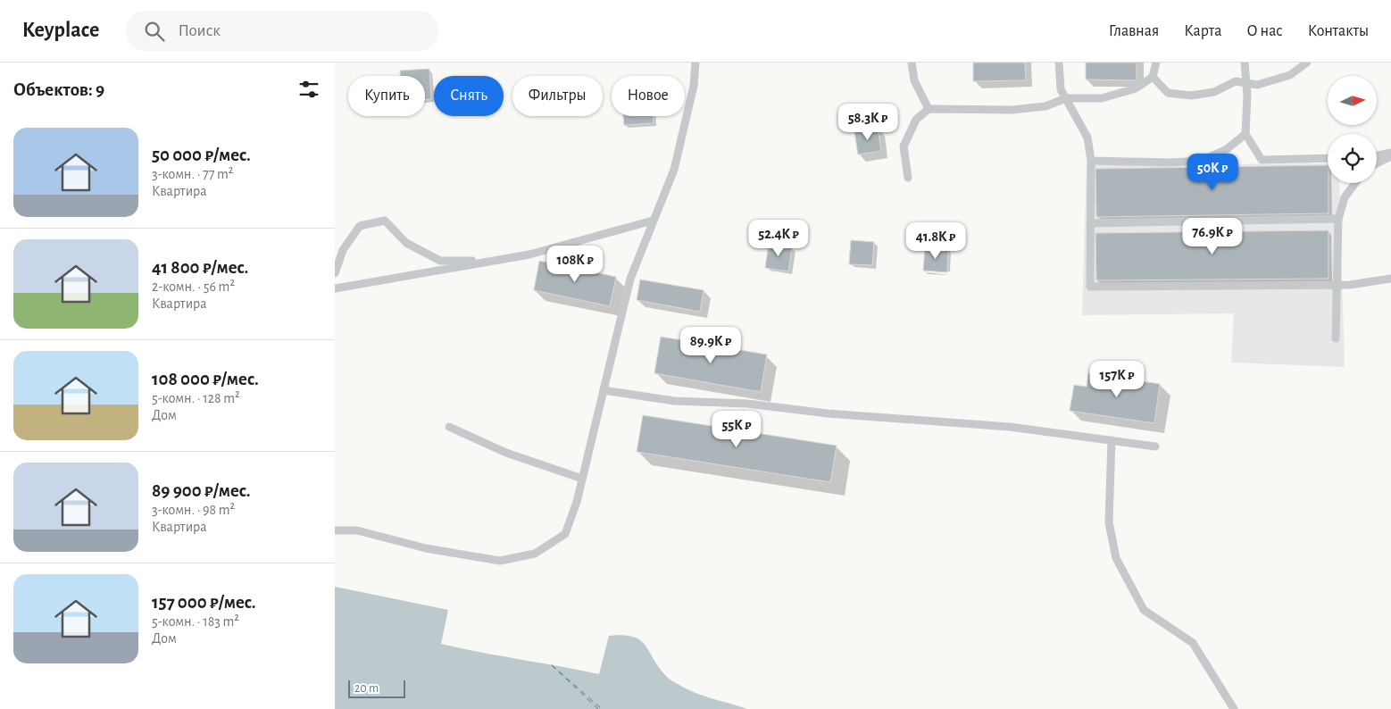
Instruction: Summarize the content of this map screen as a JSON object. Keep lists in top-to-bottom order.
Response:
{
  "scale_bar": "20 m",
  "north": "right",
  "page": {
    "header": "Keyplace",
    "search": "Поиск",
    "nav": [
      "Главная",
      "Карта",
      "О нас",
      "Контакты"
    ],
    "heading": "Объектов: 9",
    "chip": [
      "Купить",
      "Снять",
      "Фильтры",
      "Новое"
    ],
    "price": [
      "58.3K ₽",
      "50K ₽",
      "76.9K ₽",
      "52.4K ₽",
      "41.8K ₽",
      "108K ₽",
      "89.9K ₽",
      "157K ₽",
      "55K ₽"
    ],
    "list": [
      {
        "name": "50 000 ₽/мес.",
        "note": "3-комн. · 77 m² · Квартира"
      },
      {
        "name": "41 800 ₽/мес.",
        "note": "2-комн. · 56 m² · Квартира"
      },
      {
        "name": "108 000 ₽/мес.",
        "note": "5-комн. · 128 m² · Дом"
      },
      {
        "name": "89 900 ₽/мес.",
        "note": "3-комн. · 98 m² · Квартира"
      },
      {
        "name": "157 000 ₽/мес.",
        "note": "5-комн. · 183 m² · Дом"
      }
    ],
    "scale": "20 m"
  }
}
